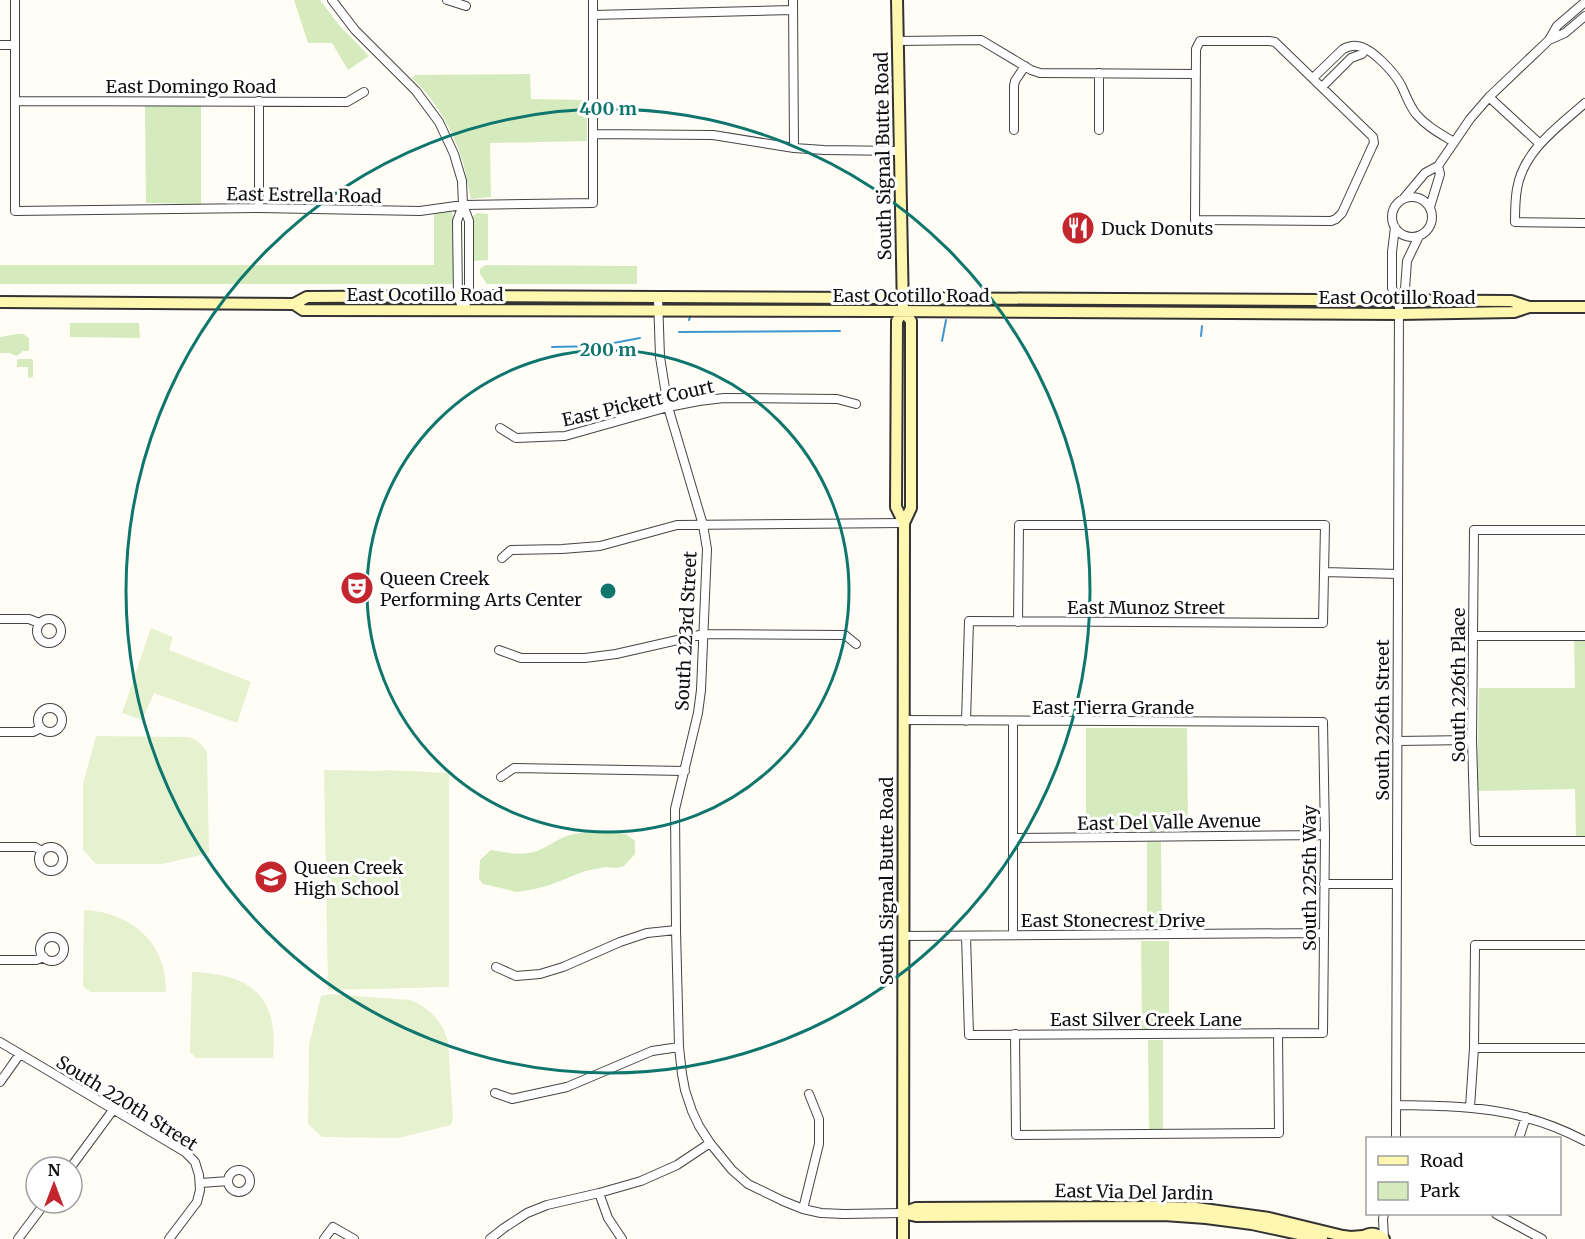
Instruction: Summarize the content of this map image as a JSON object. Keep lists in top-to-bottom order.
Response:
{
  "streets": {
    "main road": ["South Signal Butte Road", "East Ocotillo Road", "East Via Del Jardin"],
    "street": [
      "East Domingo Road",
      "East Estrella Road",
      "East Pickett Court",
      "East Munoz Street",
      "South 223rd Street",
      "South 226th Place",
      "East Tierra Grande",
      "South 226th Street",
      "East Del Valle Avenue",
      "South 225th Way",
      "East Stonecrest Drive",
      "East Silver Creek Lane",
      "South 220th Street"
    ]
  },
  "crossings": [
    ["East Domingo Road", "East Estrella Road"],
    ["South Signal Butte Road", "East Ocotillo Road"],
    ["South Signal Butte Road", "East Tierra Grande"],
    ["South Signal Butte Road", "East Stonecrest Drive"],
    ["South Signal Butte Road", "East Via Del Jardin"],
    ["East Ocotillo Road", "South 223rd Street"],
    ["East Ocotillo Road", "South 226th Street"],
    ["East Pickett Court", "South 223rd Street"],
    ["East Munoz Street", "East Tierra Grande"],
    ["South 223rd Street", "East Via Del Jardin"],
    ["East Tierra Grande", "South 225th Way"],
    ["East Del Valle Avenue", "South 225th Way"],
    ["South 225th Way", "East Stonecrest Drive"],
    ["South 225th Way", "East Silver Creek Lane"],
    ["East Stonecrest Drive", "East Silver Creek Lane"]
  ],
  "places": {
    "restaurant": ["Duck Donuts"],
    "theatre": ["Queen Creek Performing Arts Center"],
    "school or university": ["Queen Creek High School"]
  },
  "legend": ["Road", "Park"],
  "north": "top",
  "rings": ["400 m", "200 m"]
}
